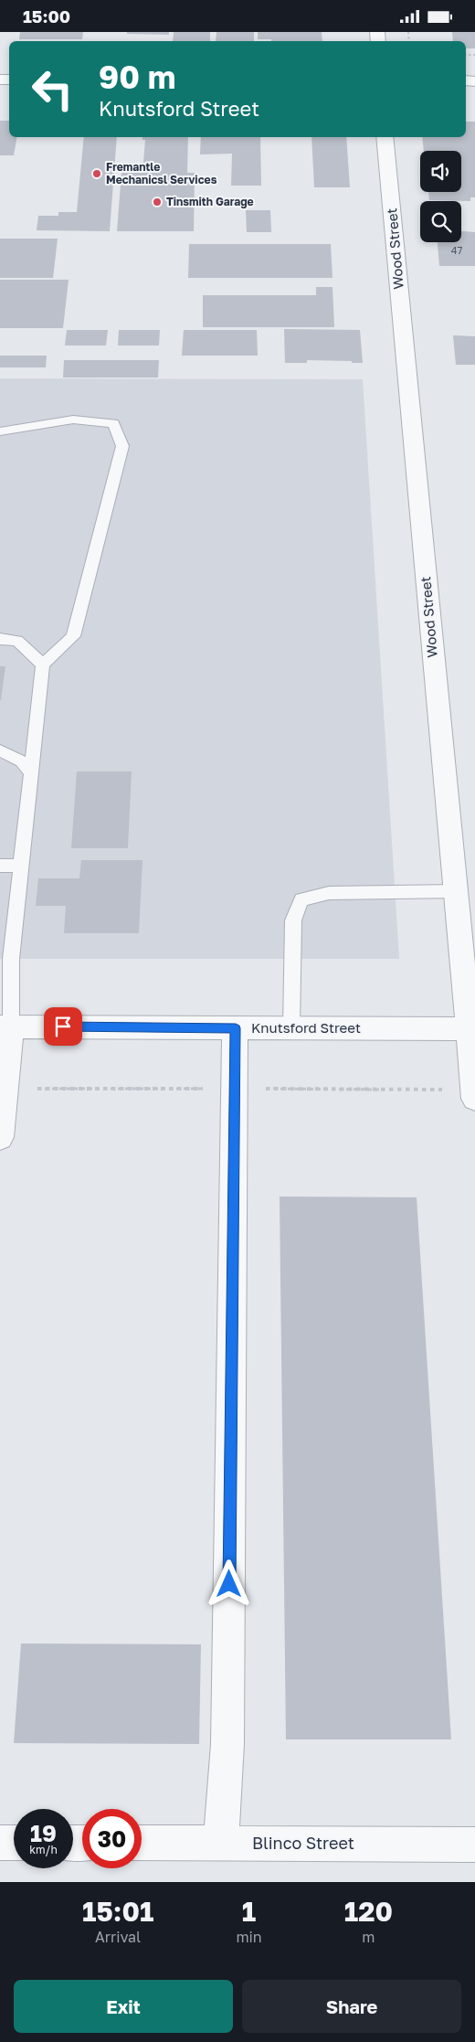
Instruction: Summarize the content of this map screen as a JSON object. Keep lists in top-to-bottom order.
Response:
{
  "streets": {
    "street": ["Wood Street", "Knutsford Street", "Blinco Street"]
  },
  "crossings": [
    ["Wood Street", "Knutsford Street"]
  ],
  "places": ["Fremantle Mechanicsl Services", "Tinsmith Garage"],
  "house_numbers": ["47"],
  "page": {
    "status": "15:00",
    "turn": ["90 m", "Knutsford Street"],
    "speed": "19 km/h",
    "limit": "30",
    "eta": [
      "15:01",
      "Arrival",
      "1",
      "min",
      "120",
      "m"
    ],
    "buttons": ["Exit", "Share"]
  }
}
